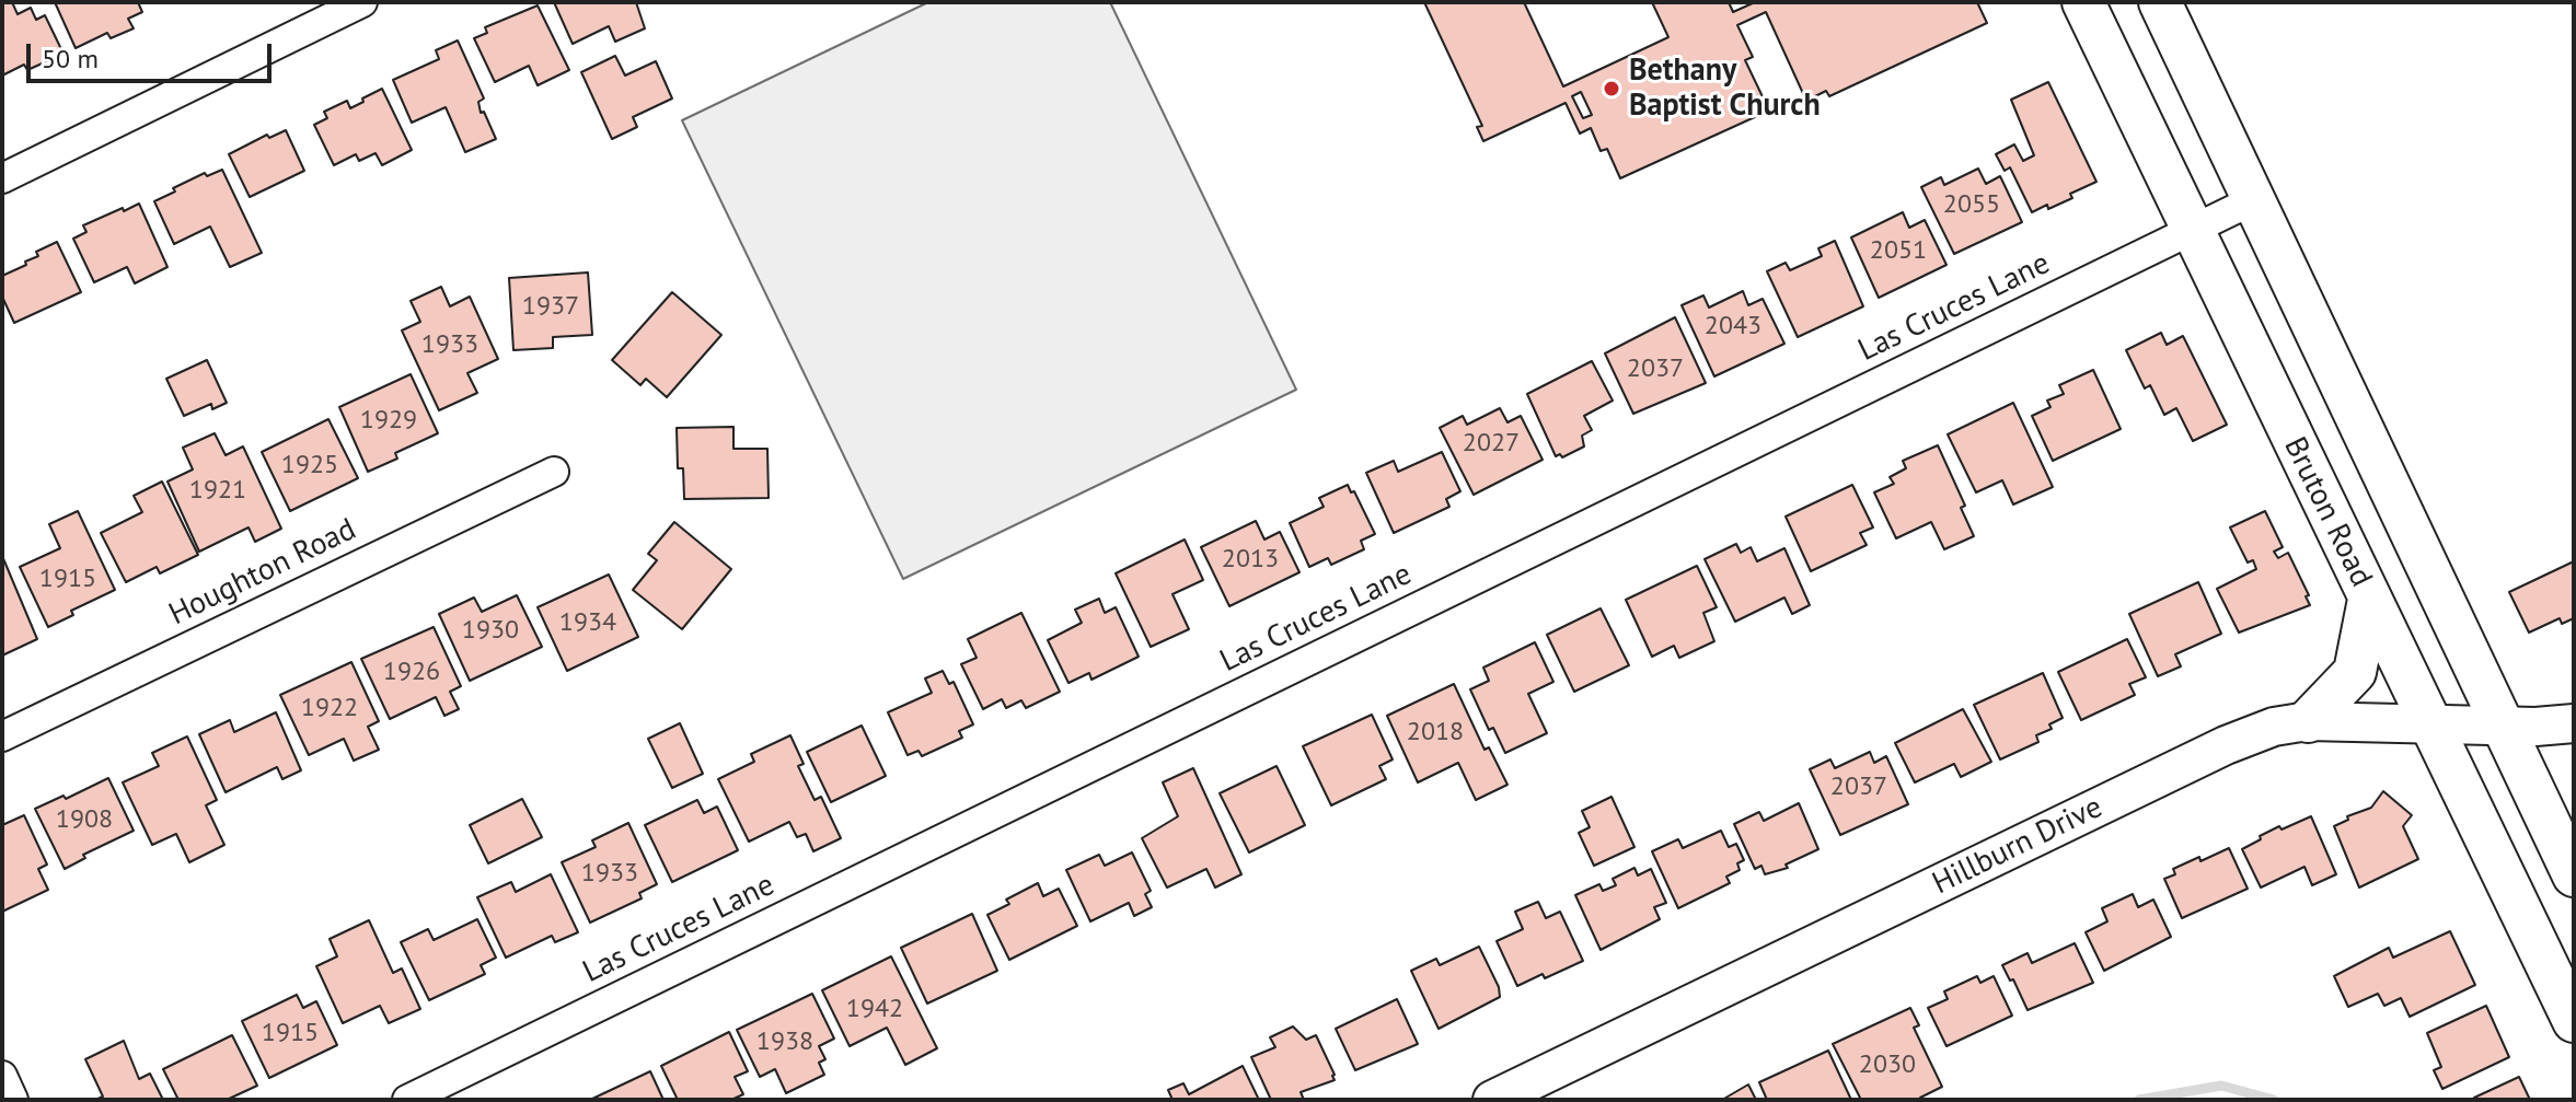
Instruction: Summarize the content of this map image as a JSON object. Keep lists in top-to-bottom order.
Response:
{
  "streets": {
    "main road": ["Bruton Road"],
    "street": ["Las Cruces Lane", "Houghton Road", "Hillburn Drive"]
  },
  "crossings": [
    ["Las Cruces Lane", "Bruton Road"],
    ["Bruton Road", "Hillburn Drive"]
  ],
  "places": ["Bethany Baptist Church"],
  "house_numbers": [
    "2055",
    "2051",
    "1937",
    "2043",
    "1933",
    "2037",
    "1929",
    "2027",
    "1925",
    "1921",
    "2013",
    "1915",
    "1934",
    "1930",
    "1926",
    "1922",
    "2018",
    "2037",
    "1908",
    "1933",
    "1942",
    "1915",
    "1938",
    "2030"
  ],
  "scale_bar": "50 m"
}
